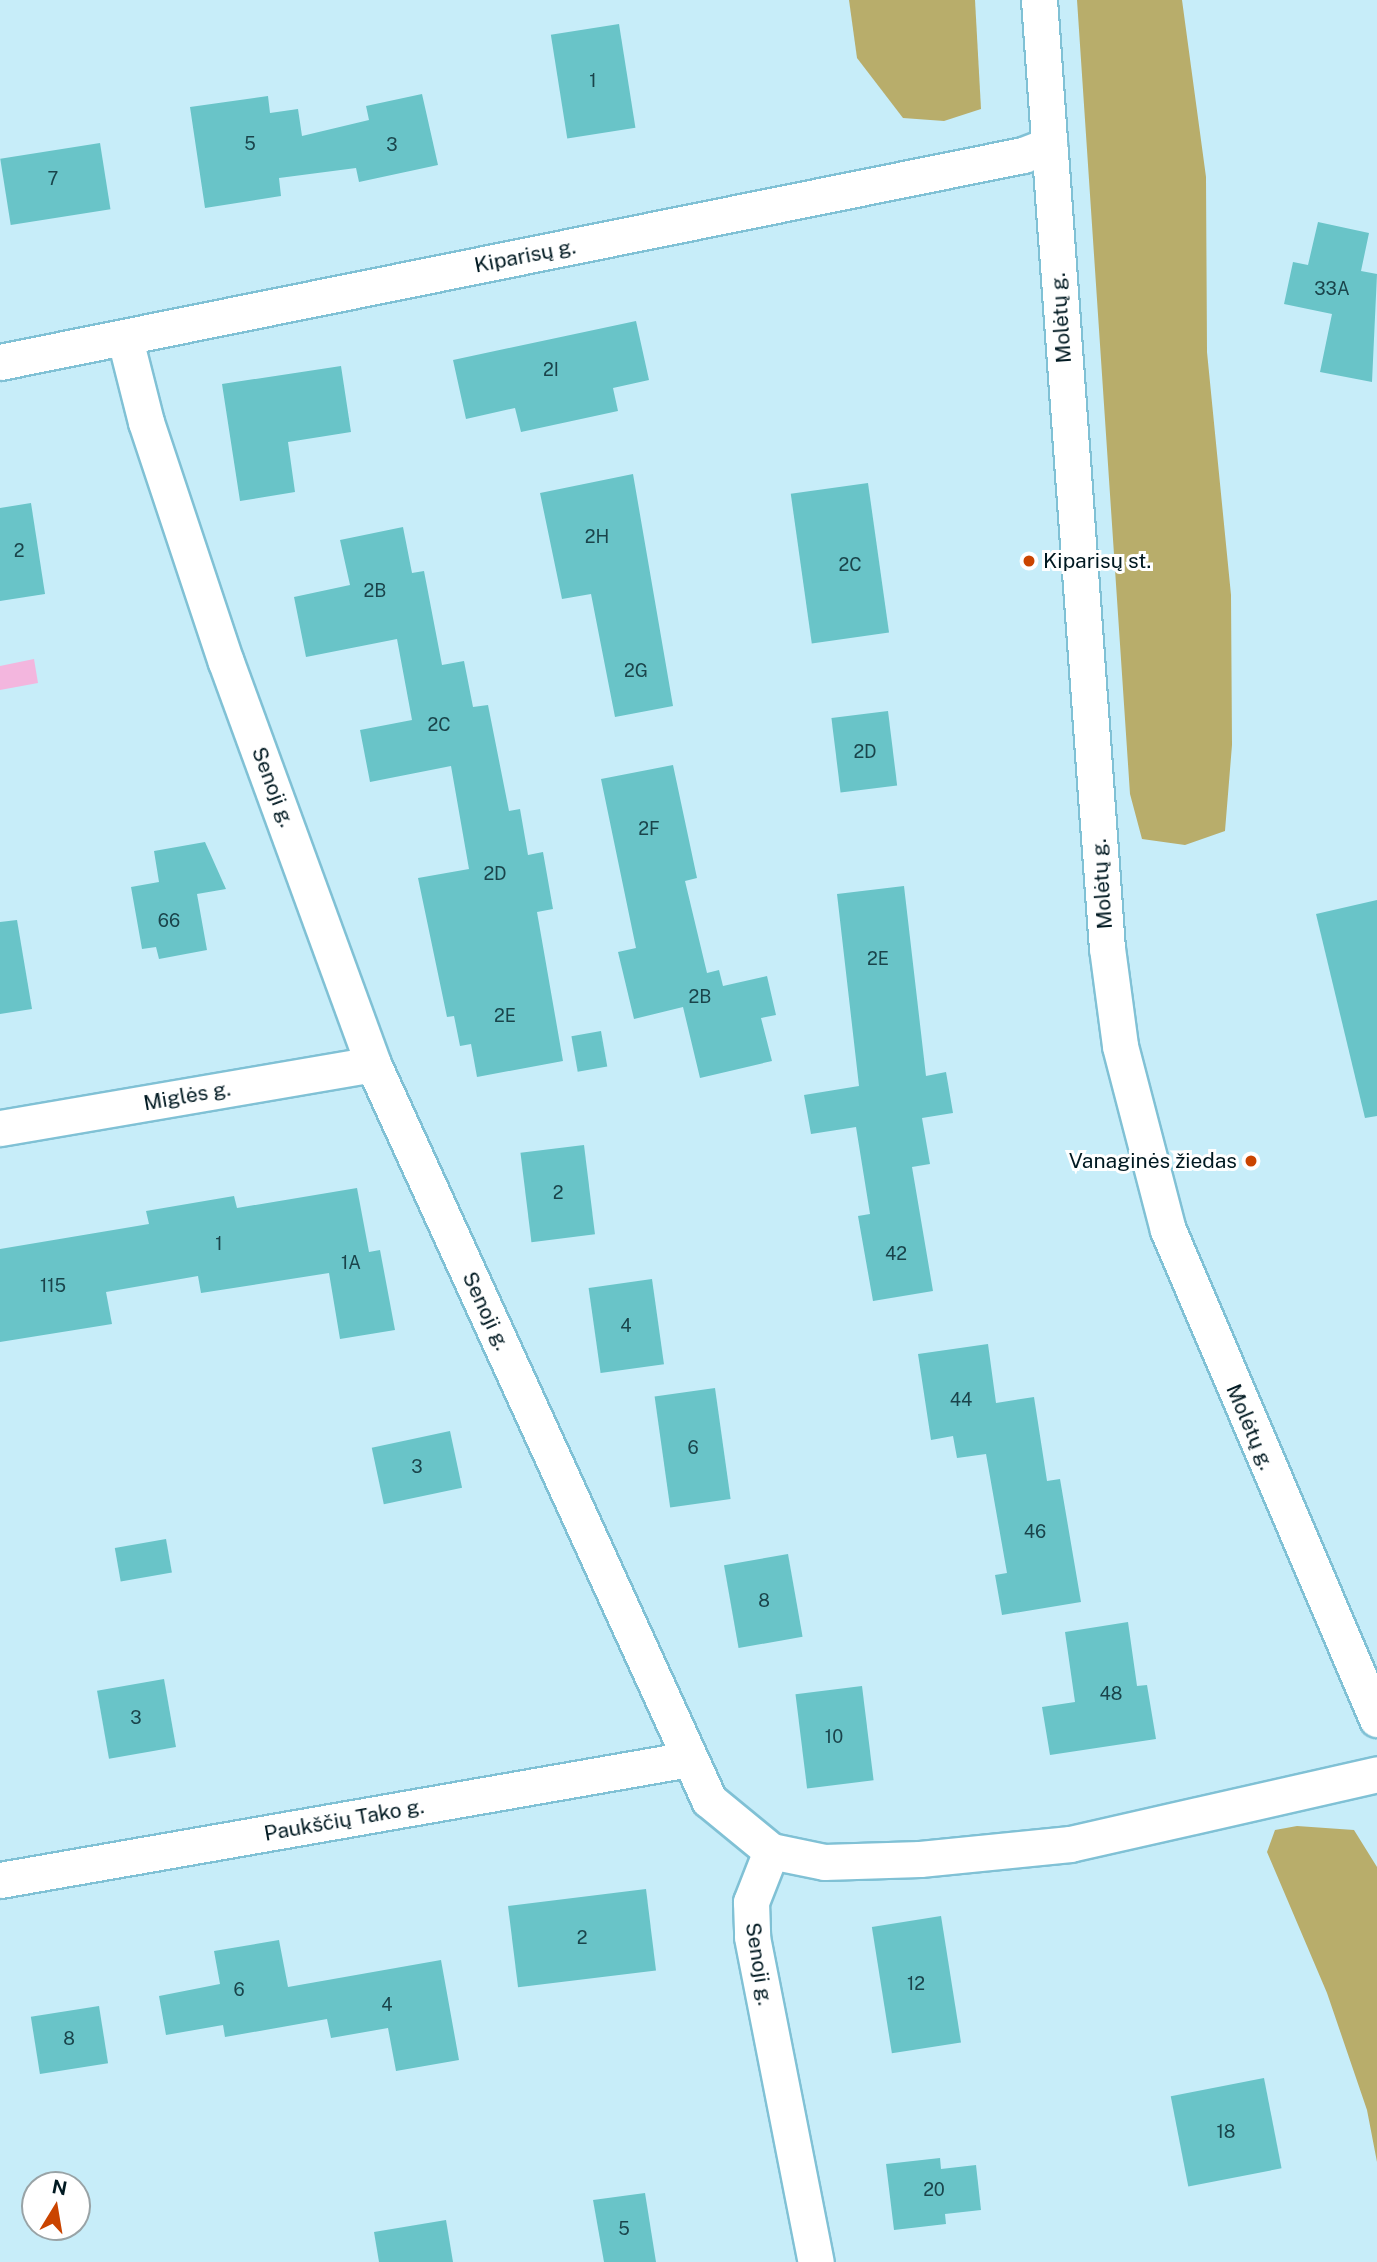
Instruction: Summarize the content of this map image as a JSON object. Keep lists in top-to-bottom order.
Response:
{
  "streets": {
    "street": [
      "Kiparisų g.",
      "Molėtų g.",
      "Senoji g.",
      "Miglės g.",
      "Paukščių Tako g."
    ]
  },
  "crossings": [
    ["Kiparisų g.", "Molėtų g."],
    ["Kiparisų g.", "Senoji g."],
    ["Senoji g.", "Miglės g."],
    ["Senoji g.", "Paukščių Tako g."]
  ],
  "places": ["Kiparisų st.", "Vanaginės žiedas"],
  "house_numbers": [
    "1",
    "5",
    "3",
    "7",
    "33A",
    "2I",
    "2H",
    "2",
    "2C",
    "2B",
    "2G",
    "2C",
    "2D",
    "2F",
    "2D",
    "66",
    "2E",
    "2B",
    "2E",
    "2",
    "1",
    "42",
    "1A",
    "115",
    "4",
    "44",
    "6",
    "3",
    "46",
    "8",
    "48",
    "3",
    "10",
    "2",
    "12",
    "6",
    "4",
    "8",
    "18",
    "20",
    "5"
  ],
  "north": "top"
}
